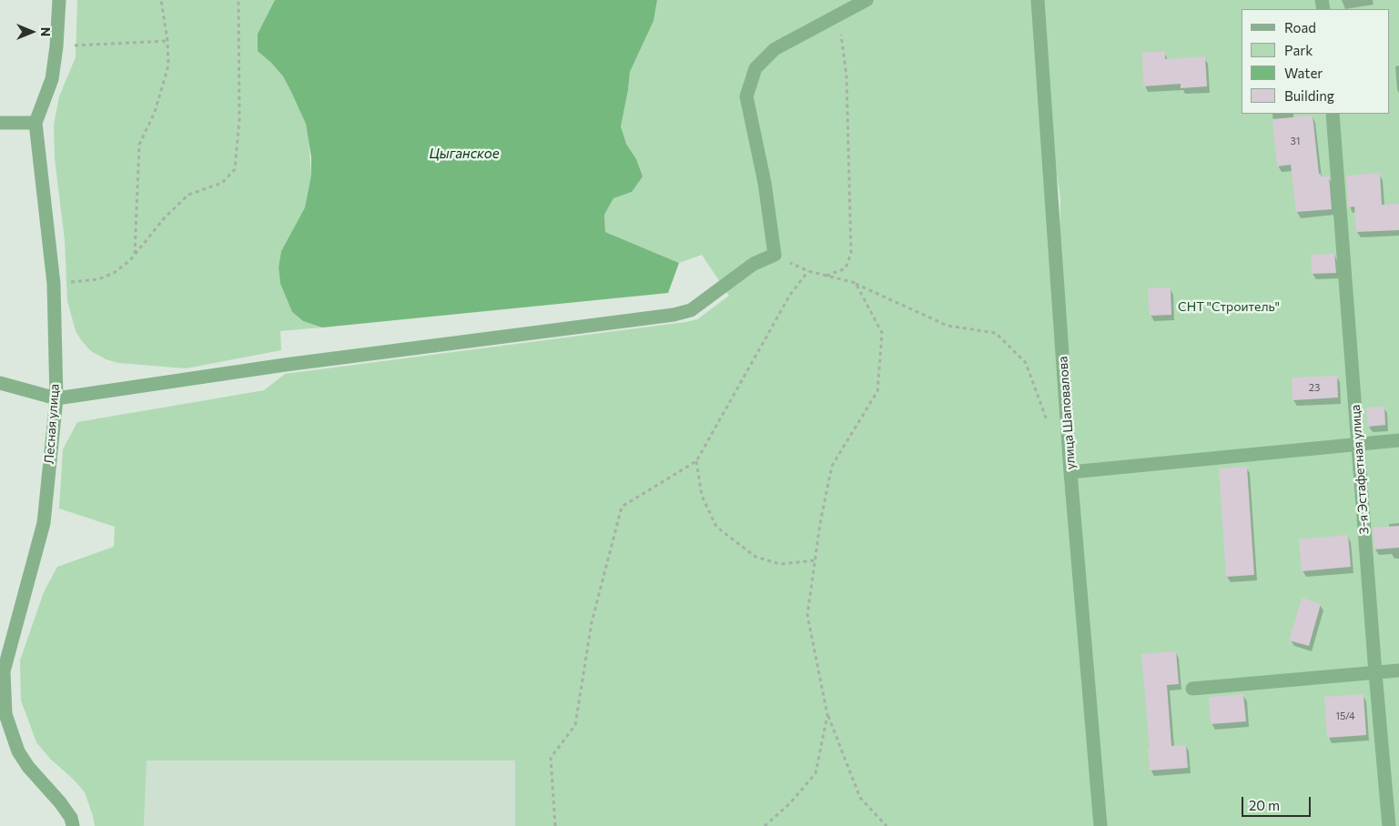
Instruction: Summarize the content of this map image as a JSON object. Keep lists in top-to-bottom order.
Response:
{
  "streets": {
    "street": ["улица Шаповалова", "Лесная улица", "3-я Эстафетная улица"]
  },
  "water": ["Цыганское"],
  "parks": ["СНТ \"Строитель\""],
  "house_numbers": ["31", "23", "15/4"],
  "legend": [
    "Road",
    "Park",
    "Water",
    "Building"
  ],
  "scale_bar": "20 m",
  "north": "right"
}
